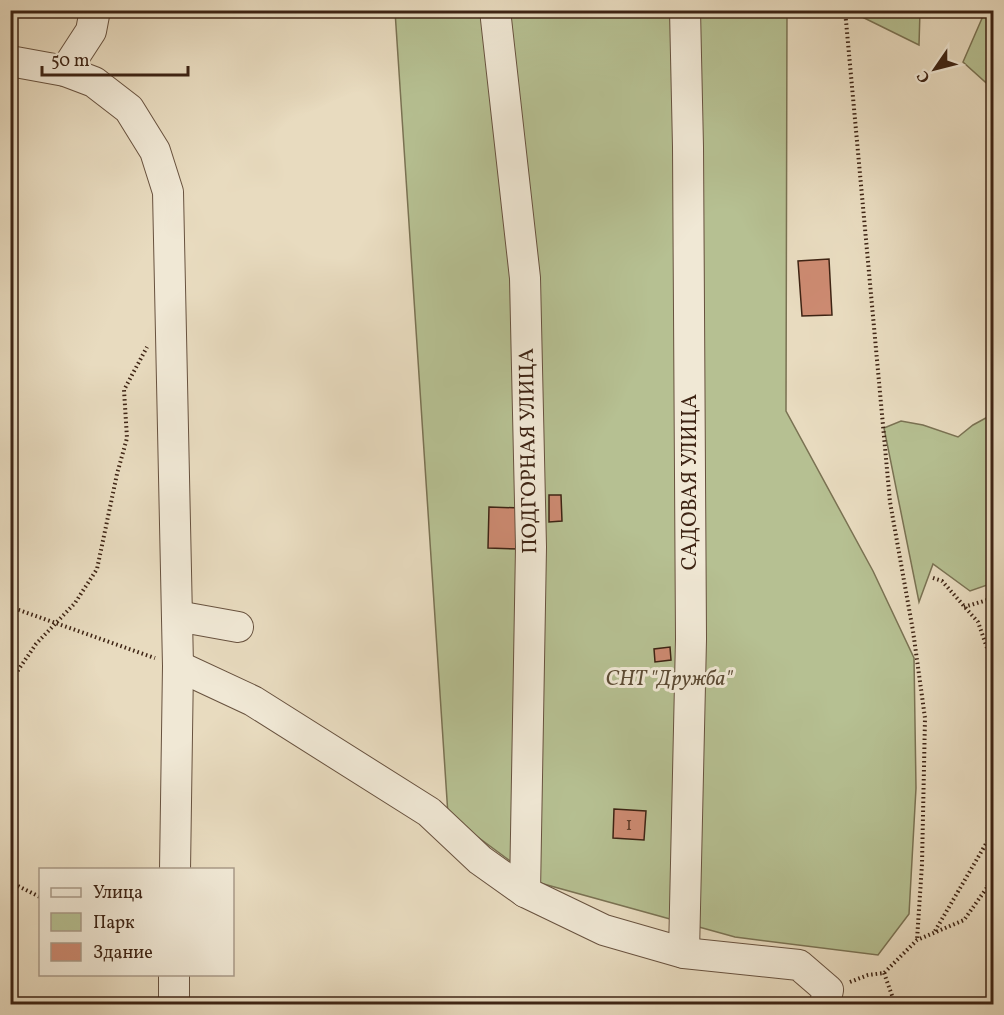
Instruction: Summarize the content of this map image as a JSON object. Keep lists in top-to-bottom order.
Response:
{
  "streets": {
    "street": ["ПОДГОРНАЯ УЛИЦА", "САДОВАЯ УЛИЦА"]
  },
  "parks": ["СНТ \"Дружба\""],
  "house_numbers": ["1"],
  "legend": ["Улица", "Парк", "Здание"],
  "scale_bar": "50 m",
  "north": "bottom left"
}
